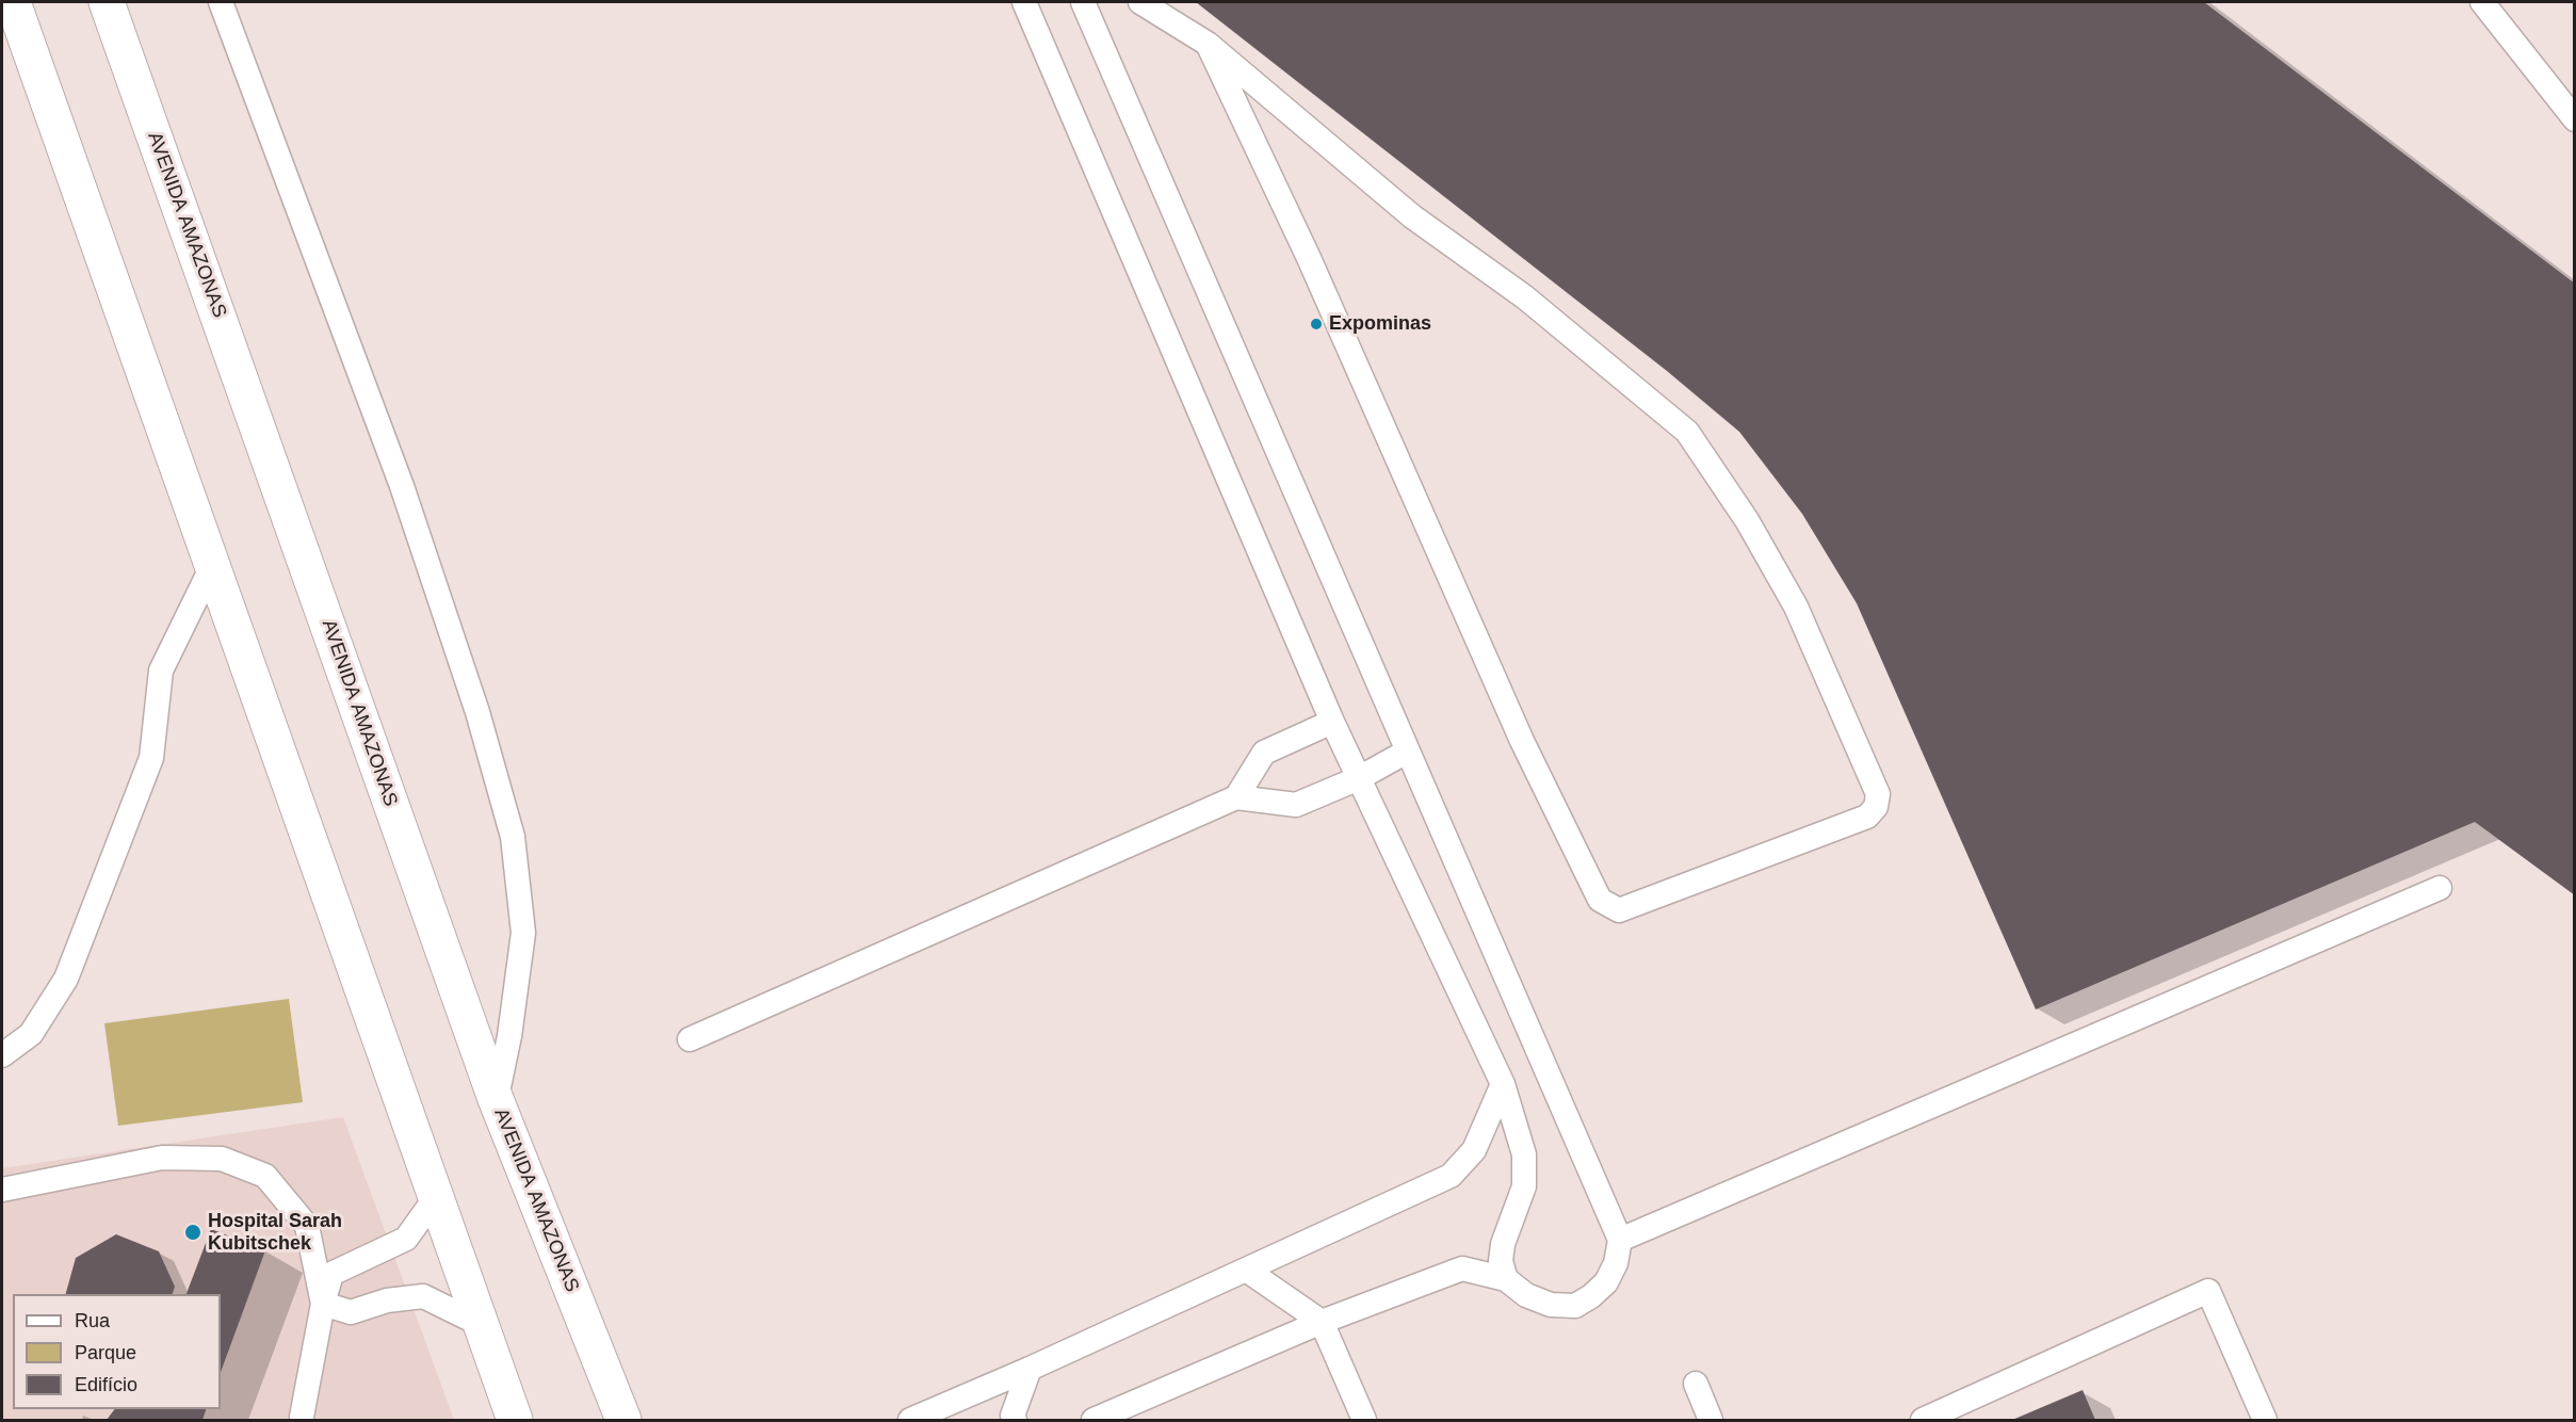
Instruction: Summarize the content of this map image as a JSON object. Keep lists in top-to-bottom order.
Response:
{
  "streets": {
    "main road": ["AVENIDA AMAZONAS"]
  },
  "places": ["Expominas", "Hospital Sarah Kubitschek"],
  "legend": ["Rua", "Parque", "Edifício"]
}
